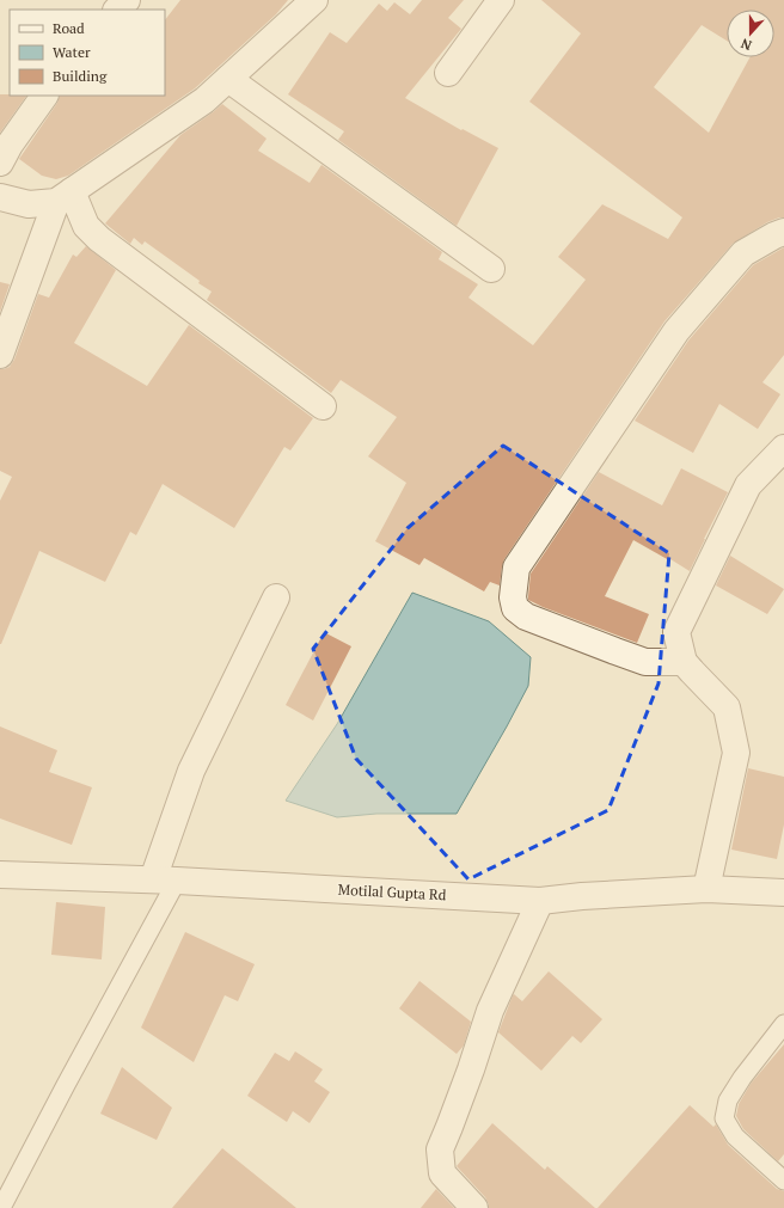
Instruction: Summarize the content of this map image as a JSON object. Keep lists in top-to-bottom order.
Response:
{
  "streets": {
    "street": ["Motilal Gupta Rd"]
  },
  "legend": ["Road", "Water", "Building"],
  "north": "bottom"
}
